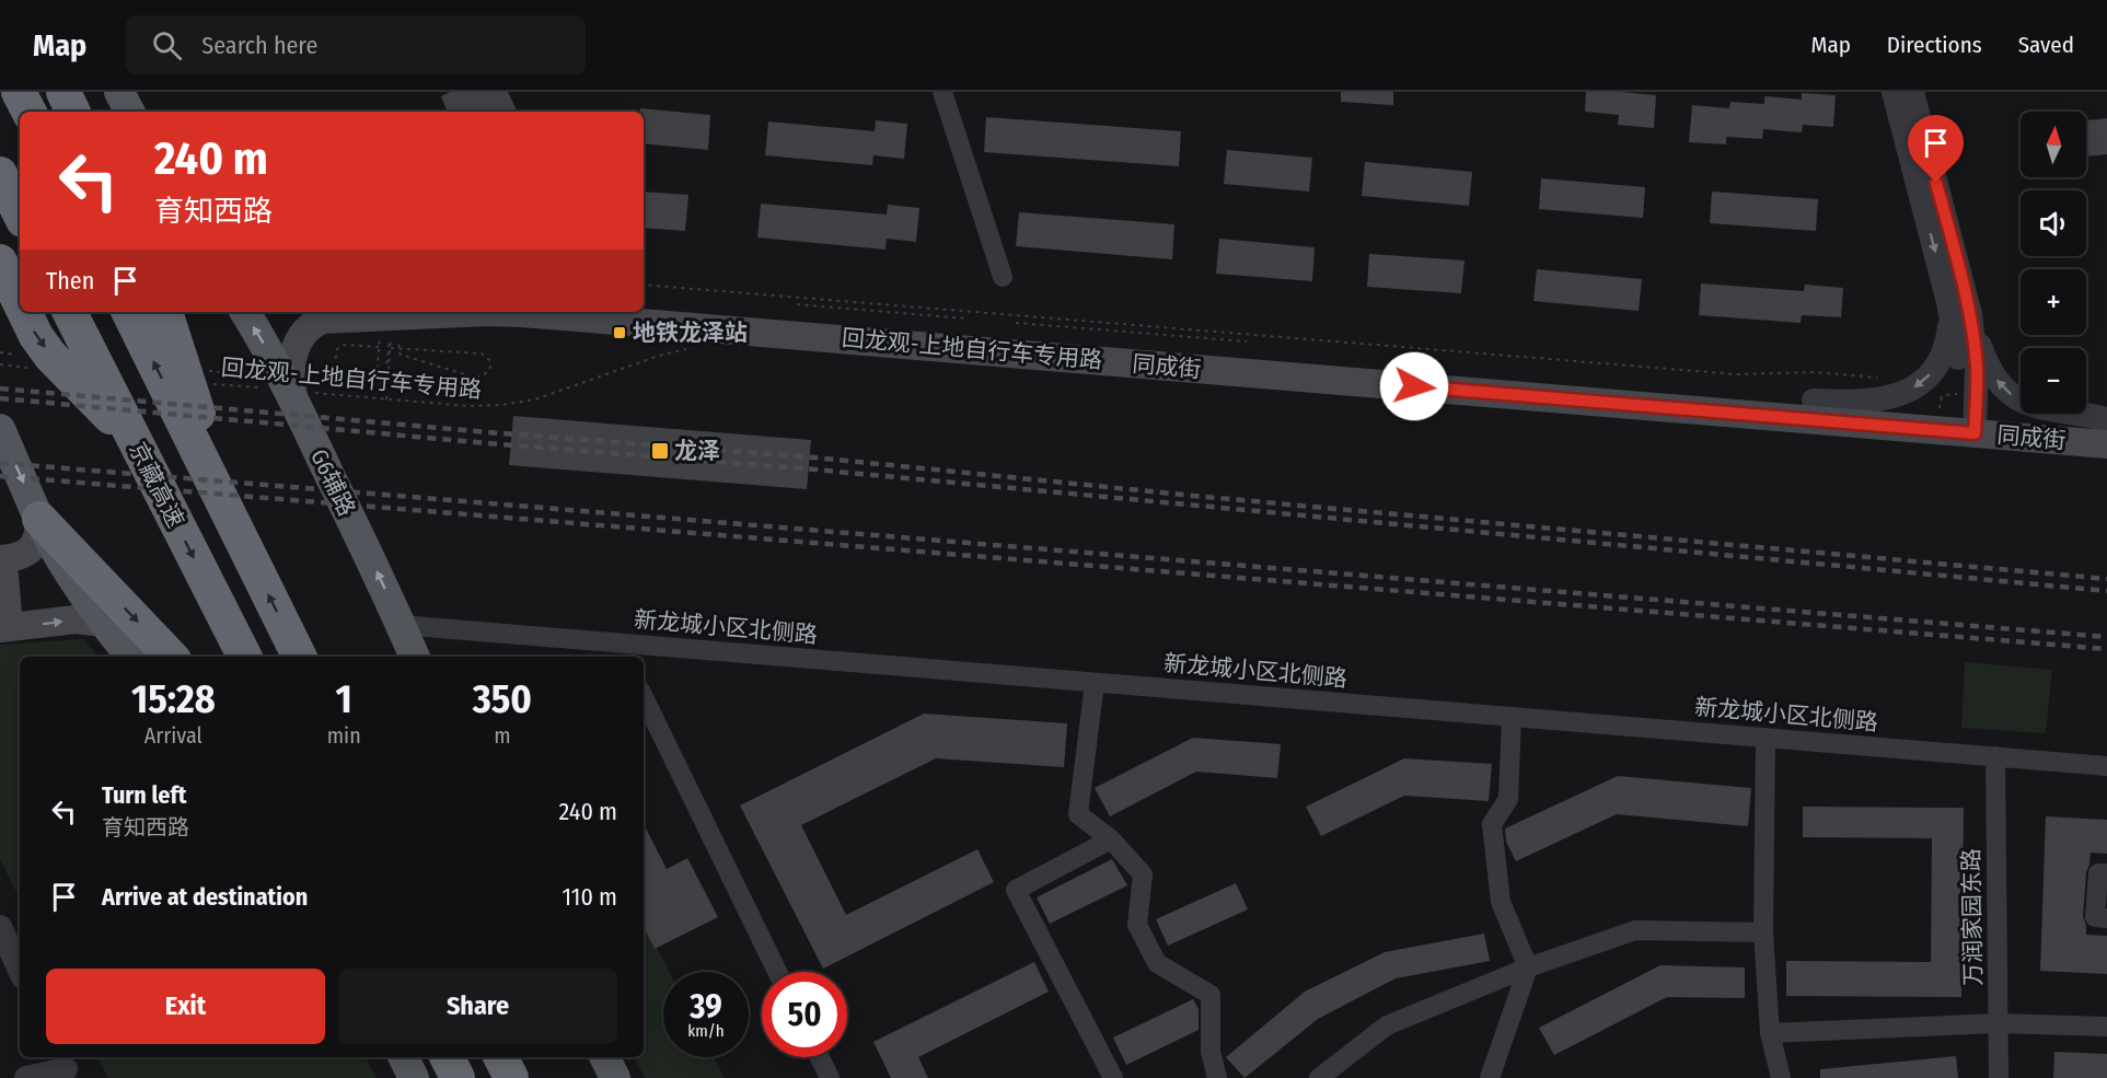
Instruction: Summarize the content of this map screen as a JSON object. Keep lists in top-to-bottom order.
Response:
{
  "streets": {
    "highway": ["京藏高速"],
    "main road": ["同成街", "G6辅路"],
    "street": ["新龙城小区北侧路", "万润家园东路"],
    "path": ["回龙观-上地自行车专用路"]
  },
  "crossings": [
    ["回龙观-上地自行车专用路", "同成街"],
    ["回龙观-上地自行车专用路", "G6辅路"],
    ["同成街", "G6辅路"],
    ["G6辅路", "新龙城小区北侧路"],
    ["新龙城小区北侧路", "万润家园东路"]
  ],
  "places": {
    "transit": ["地铁龙泽站", "龙泽"]
  },
  "north": "top",
  "page": {
    "header": "Map",
    "search": "Search here",
    "nav": ["Map", "Directions", "Saved"],
    "map_buttons": ["+", "−"],
    "turn": ["240 m", "育知西路"],
    "then": "Then",
    "eta": [
      "15:28",
      "Arrival",
      "1",
      "min",
      "350",
      "m"
    ],
    "list": [
      {
        "name": "Turn left",
        "note": "育知西路",
        "value": "240 m"
      },
      {
        "name": "Arrive at destination",
        "value": "110 m"
      }
    ],
    "buttons": ["Exit", "Share"],
    "speed": "39 km/h",
    "limit": "50"
  }
}
